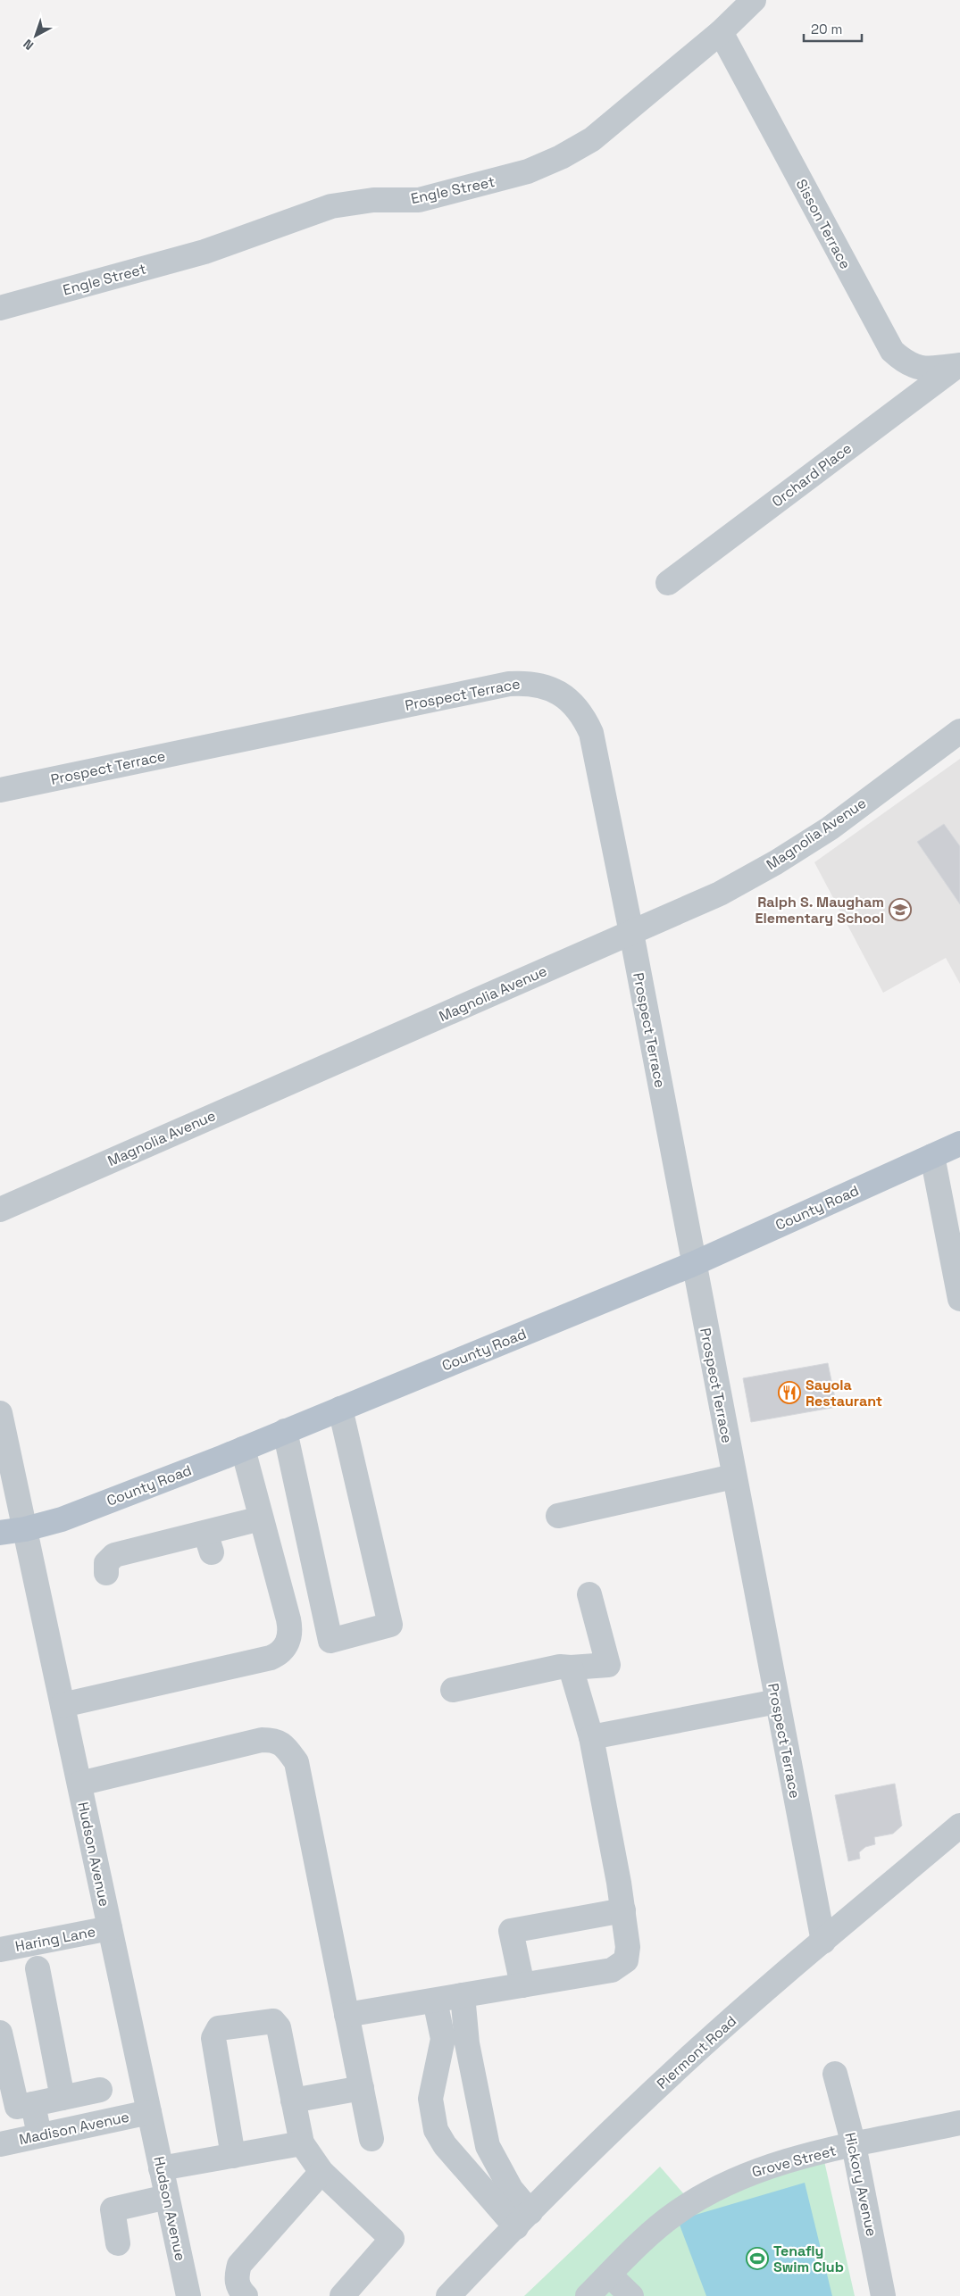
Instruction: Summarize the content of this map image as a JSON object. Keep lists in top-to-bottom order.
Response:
{
  "streets": {
    "main road": ["County Road"],
    "street": [
      "Engle Street",
      "Sisson Terrace",
      "Orchard Place",
      "Prospect Terrace",
      "Magnolia Avenue",
      "Hudson Avenue",
      "Haring Lane",
      "Piermont Road",
      "Madison Avenue",
      "Grove Street",
      "Hickory Avenue"
    ]
  },
  "crossings": [
    ["Engle Street", "Sisson Terrace"],
    ["Sisson Terrace", "Orchard Place"],
    ["Prospect Terrace", "Magnolia Avenue"],
    ["Prospect Terrace", "County Road"],
    ["Prospect Terrace", "Piermont Road"],
    ["County Road", "Hudson Avenue"],
    ["Hudson Avenue", "Haring Lane"],
    ["Hudson Avenue", "Madison Avenue"],
    ["Grove Street", "Hickory Avenue"]
  ],
  "places": {
    "school or university": ["Ralph S. Maugham Elementary School"],
    "restaurant": ["Sayola Restaurant"],
    "sports": ["Tenafly Swim Club"]
  },
  "scale_bar": "20 m",
  "north": "bottom left"
}
